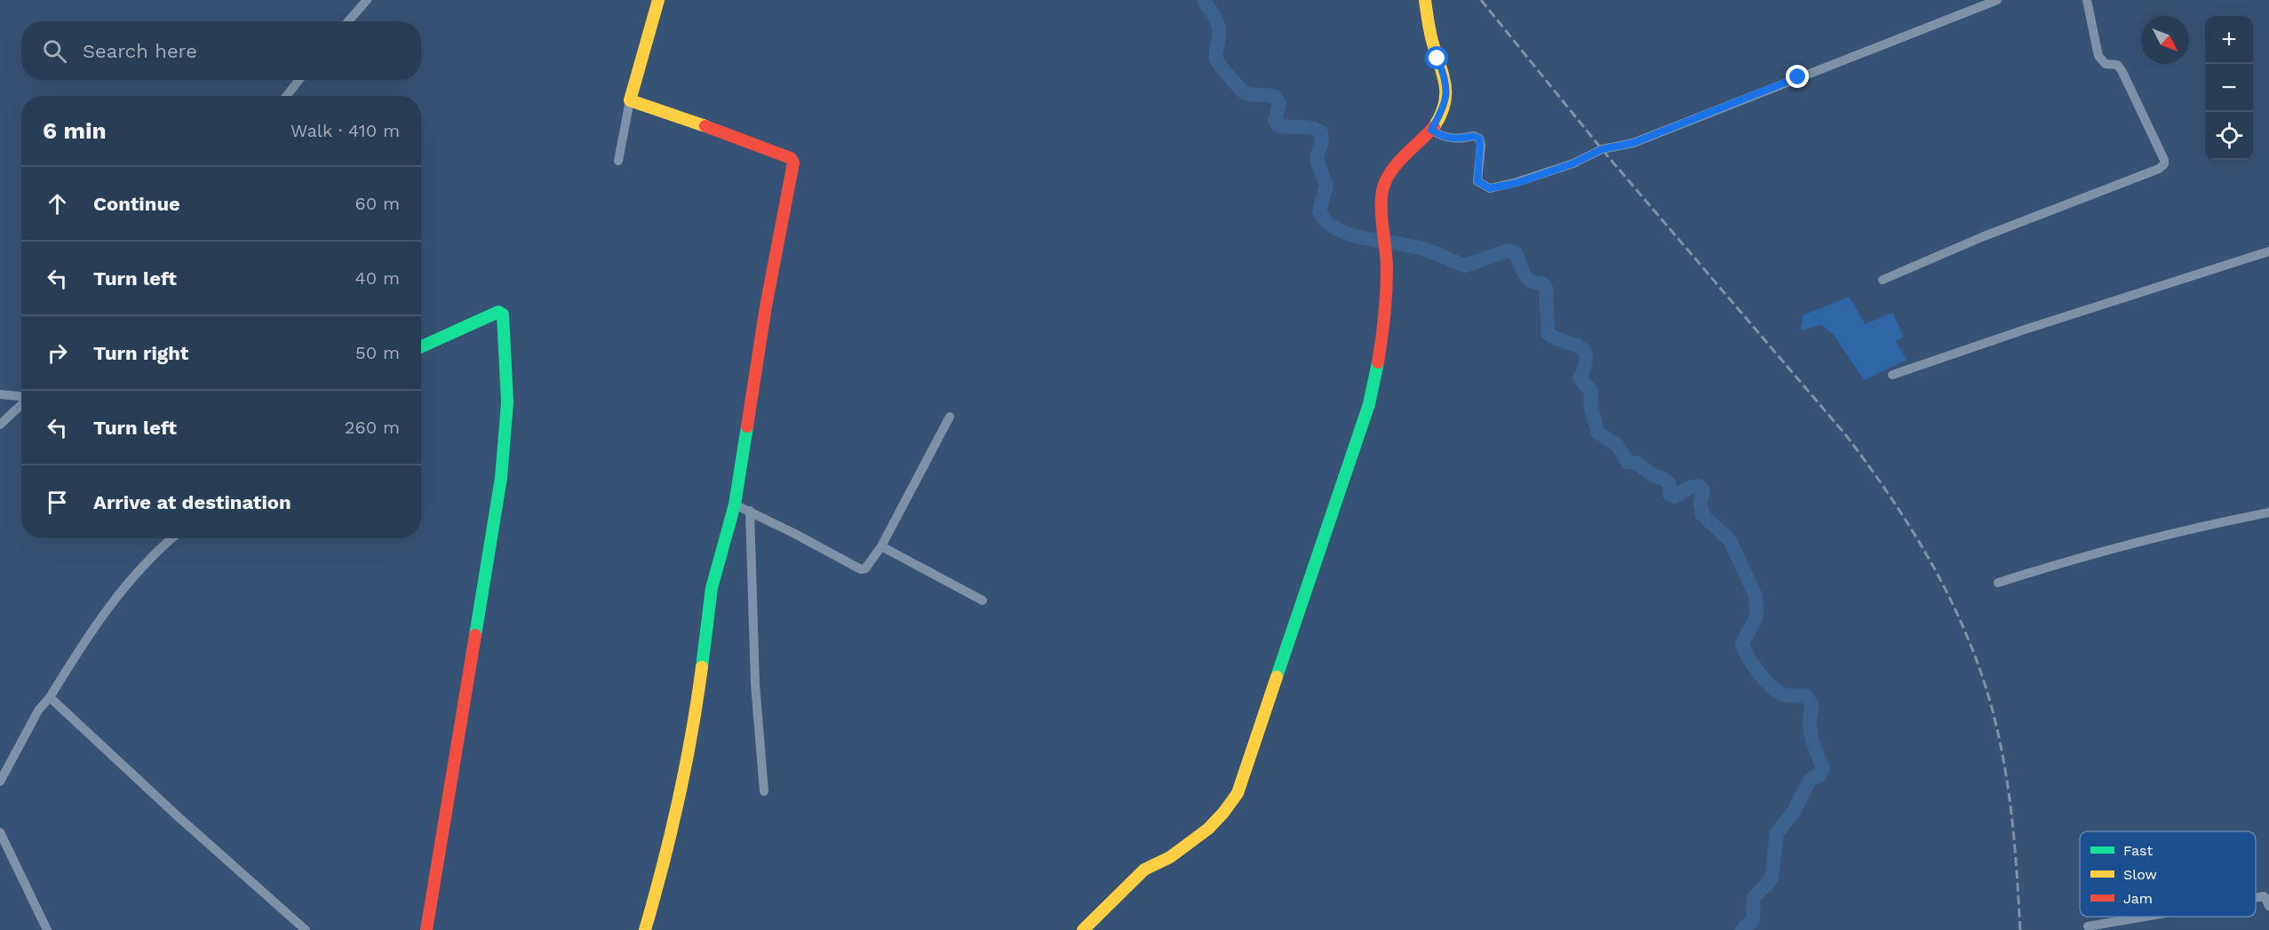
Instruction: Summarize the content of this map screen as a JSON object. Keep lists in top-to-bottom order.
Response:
{
  "legend": ["Fast", "Slow", "Jam"],
  "north": "bottom right",
  "page": {
    "map_buttons": ["+", "−"],
    "search": "Search here",
    "heading": ["6 min", "Walk · 410 m"],
    "list": [
      ["Continue", "60 m"],
      ["Turn left", "40 m"],
      ["Turn right", "50 m"],
      ["Turn left", "260 m"],
      "Arrive at destination"
    ]
  }
}
